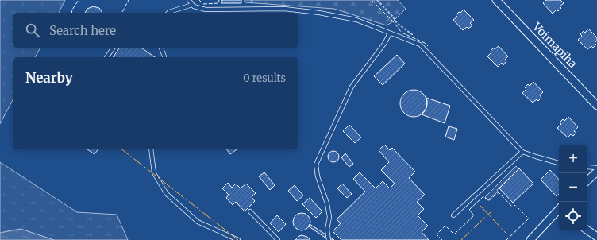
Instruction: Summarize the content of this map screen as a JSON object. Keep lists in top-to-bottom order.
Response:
{
  "streets": {
    "street": ["Voimapiha"]
  },
  "page": {
    "search": "Search here",
    "heading": ["Nearby", "0 results"],
    "map_buttons": ["+", "−"]
  }
}
